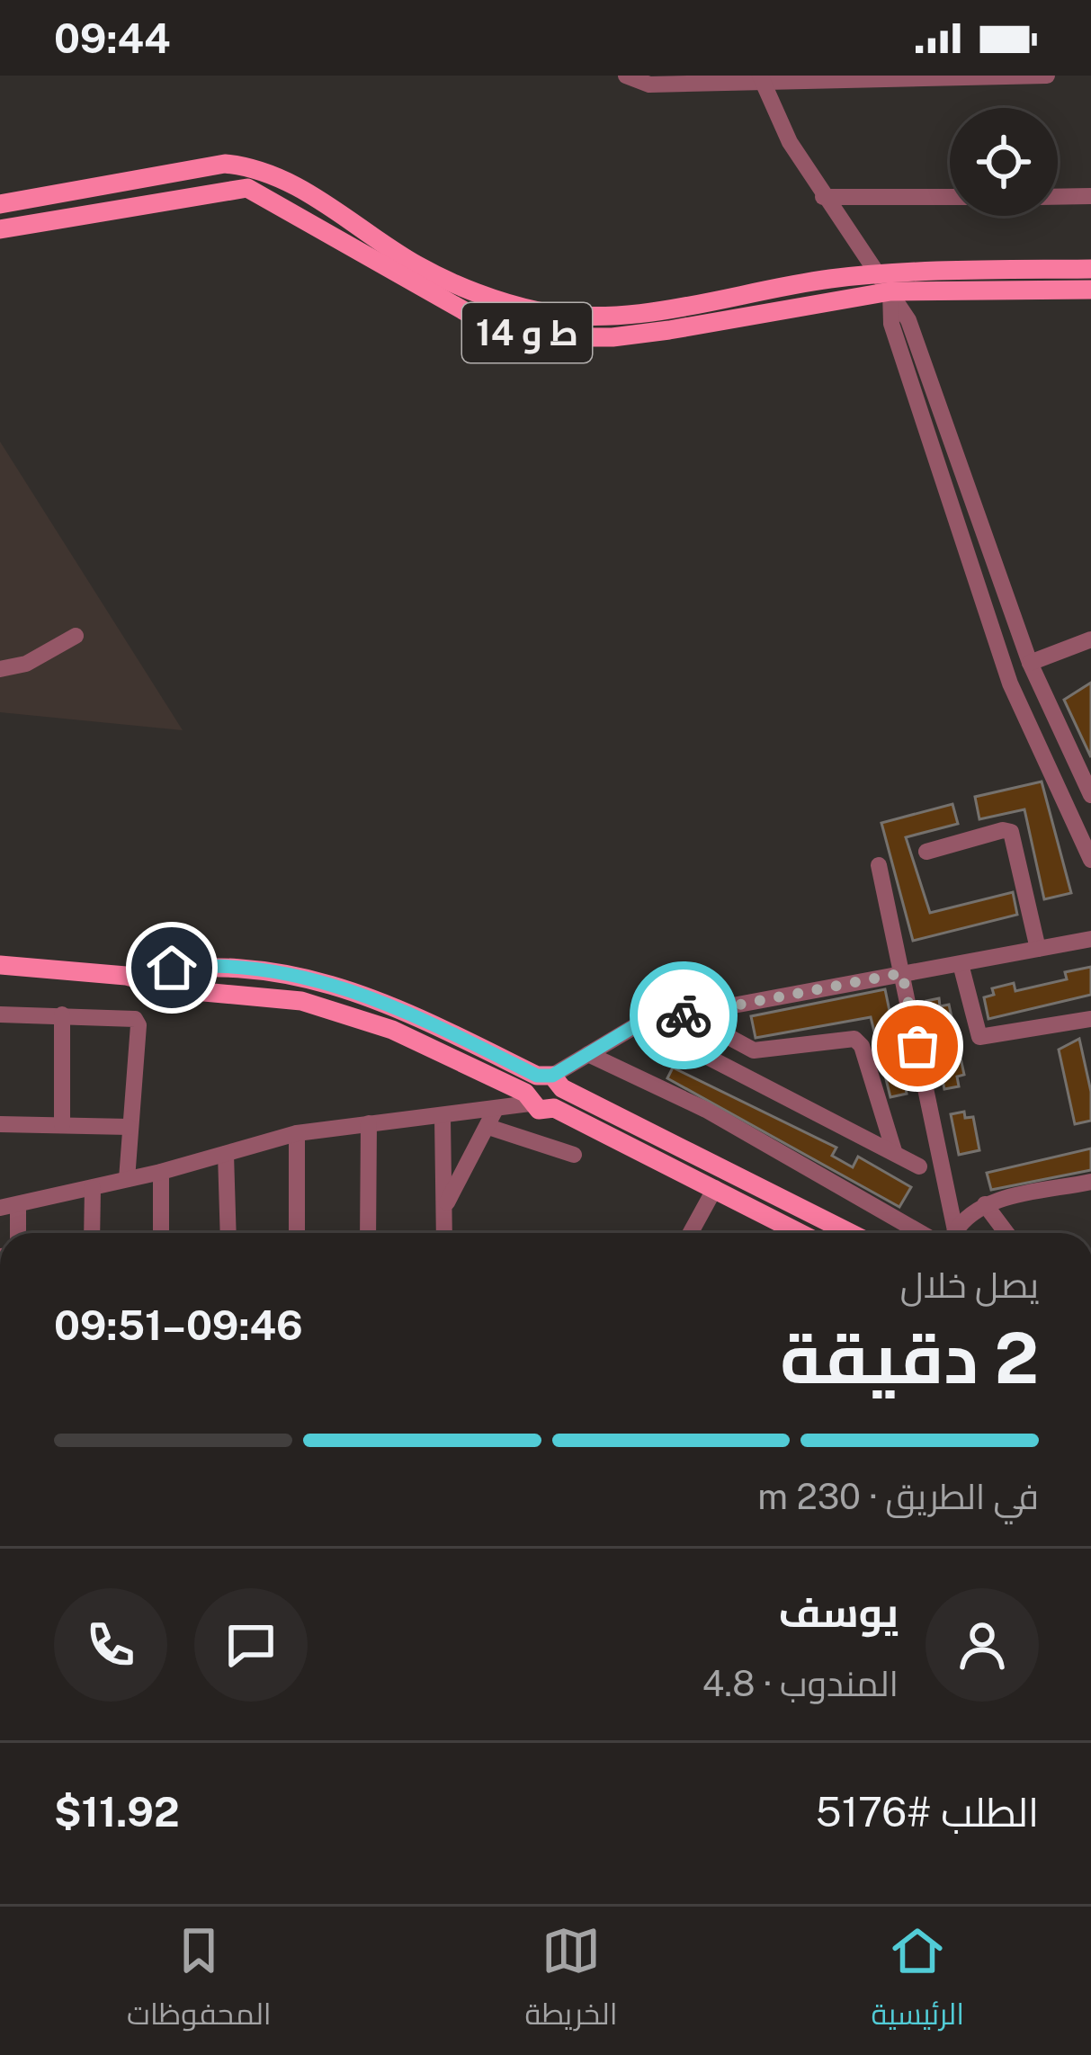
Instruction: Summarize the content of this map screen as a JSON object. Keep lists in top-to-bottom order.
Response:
{
  "streets": {
    "main road": ["ط و 14"]
  },
  "page": {
    "status": "09:44",
    "heading": ["2 دقيقة", "يصل خلال", "09:46–09:51"],
    "panel": [
      "يوسف",
      "المندوب · 4.8",
      "الطلب #5176",
      "$11.92"
    ],
    "bar": "في الطريق · 230 m",
    "tabs": ["الرئيسية", "الخريطة", "المحفوظات"]
  }
}
